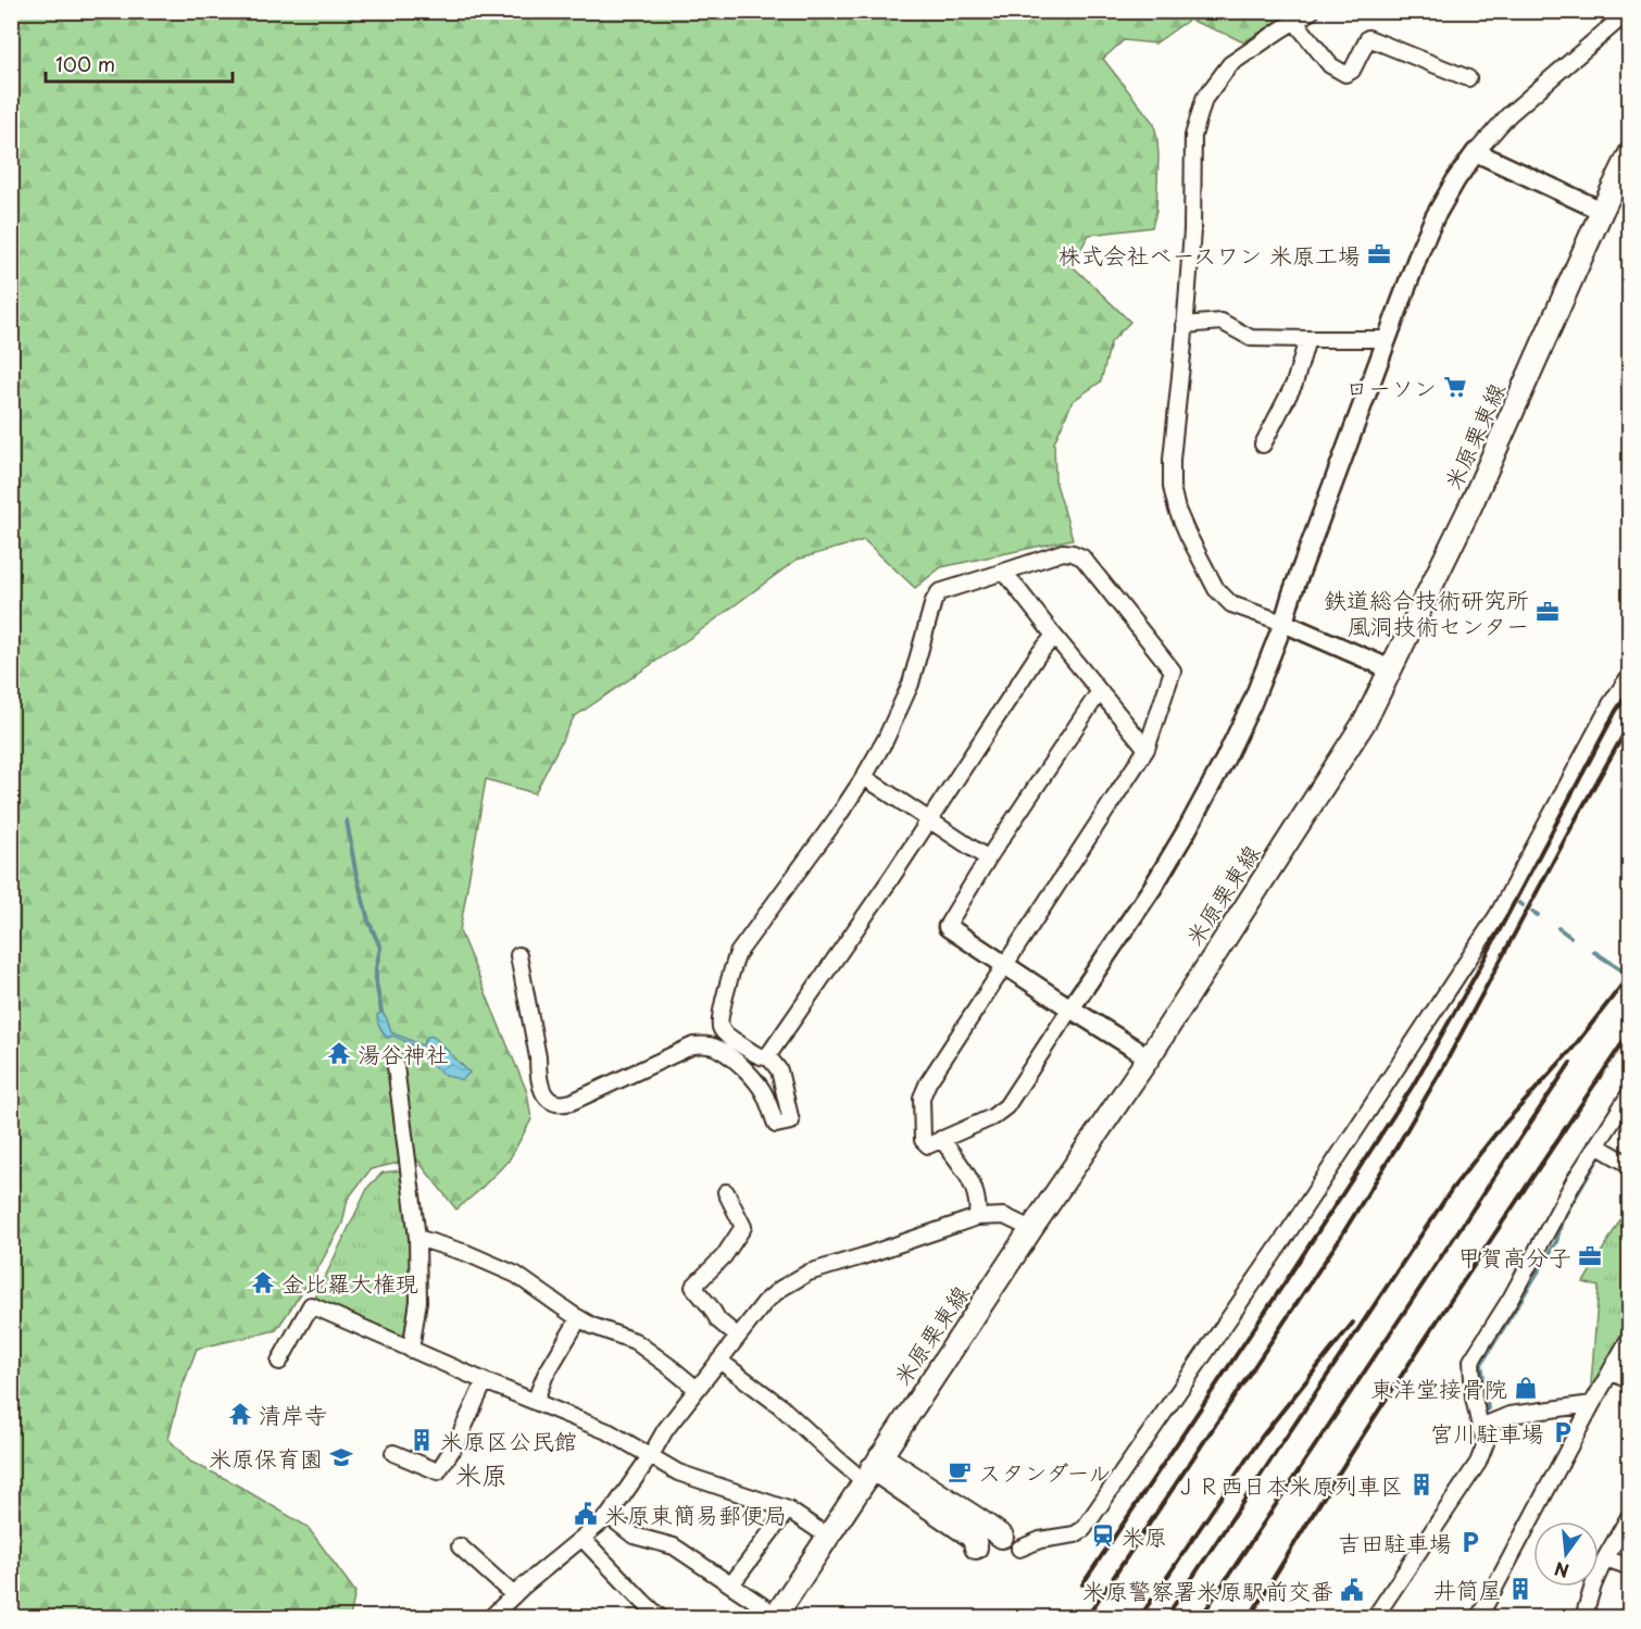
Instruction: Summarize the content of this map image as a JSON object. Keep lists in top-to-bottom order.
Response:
{
  "streets": {
    "main road": ["米原栗東線"]
  },
  "districts": ["米原"],
  "places": {
    "office": ["株式会社ベースワン 米原工場", "鉄道総合技術研究所 風洞技術センター", "甲賀高分子"],
    "supermarket": ["ローソン"],
    "temple": ["湯谷神社", "金比羅大権現", "清岸寺"],
    "shop": ["東洋堂接骨院"],
    "parking": ["宮川駐車場", "吉田駐車場"],
    "building": ["米原区公民館", "ＪＲ西日本米原列車区", "井筒屋"],
    "school or university": ["米原保育園"],
    "cafe": ["スタンダール"],
    "public building": ["米原東簡易郵便局", "米原警察署米原駅前交番"],
    "station": ["米原"]
  },
  "scale_bar": "100 m",
  "north": "bottom"
}
